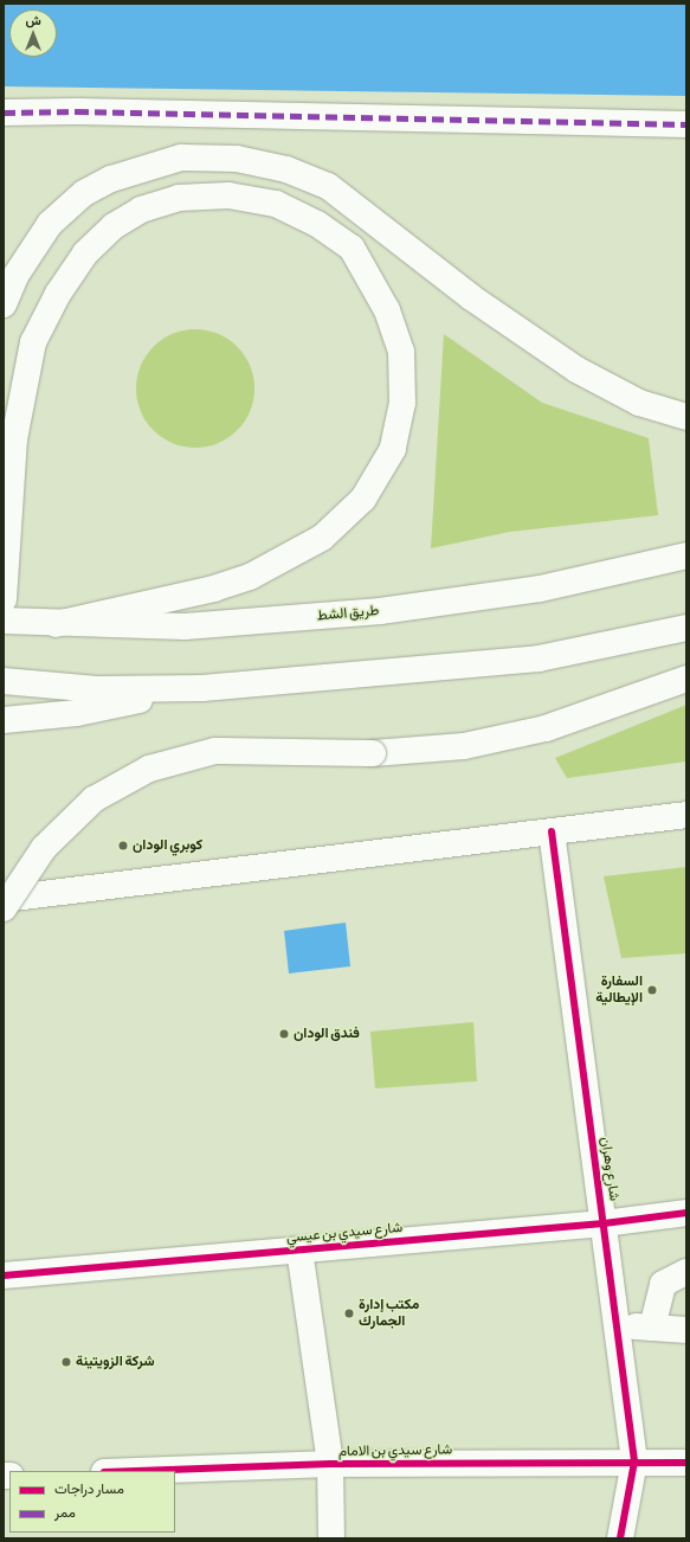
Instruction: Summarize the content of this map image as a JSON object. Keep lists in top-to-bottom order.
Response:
{
  "streets": {
    "main road": [
      "طريق الشط",
      "شارع وهران",
      "شارع سيدي بن عيسي",
      "شارع سيدي بن الامام"
    ]
  },
  "crossings": [
    ["شارع وهران", "شارع سيدي بن عيسي"],
    ["شارع وهران", "شارع سيدي بن الامام"]
  ],
  "places": [
    "كوبري الودان",
    "السفارة الإيطالية",
    "فندق الودان",
    "مكتب إدارة الجمارك",
    "شركة الزويتينة"
  ],
  "legend": ["مسار دراجات", "ممر"],
  "north": "top"
}
